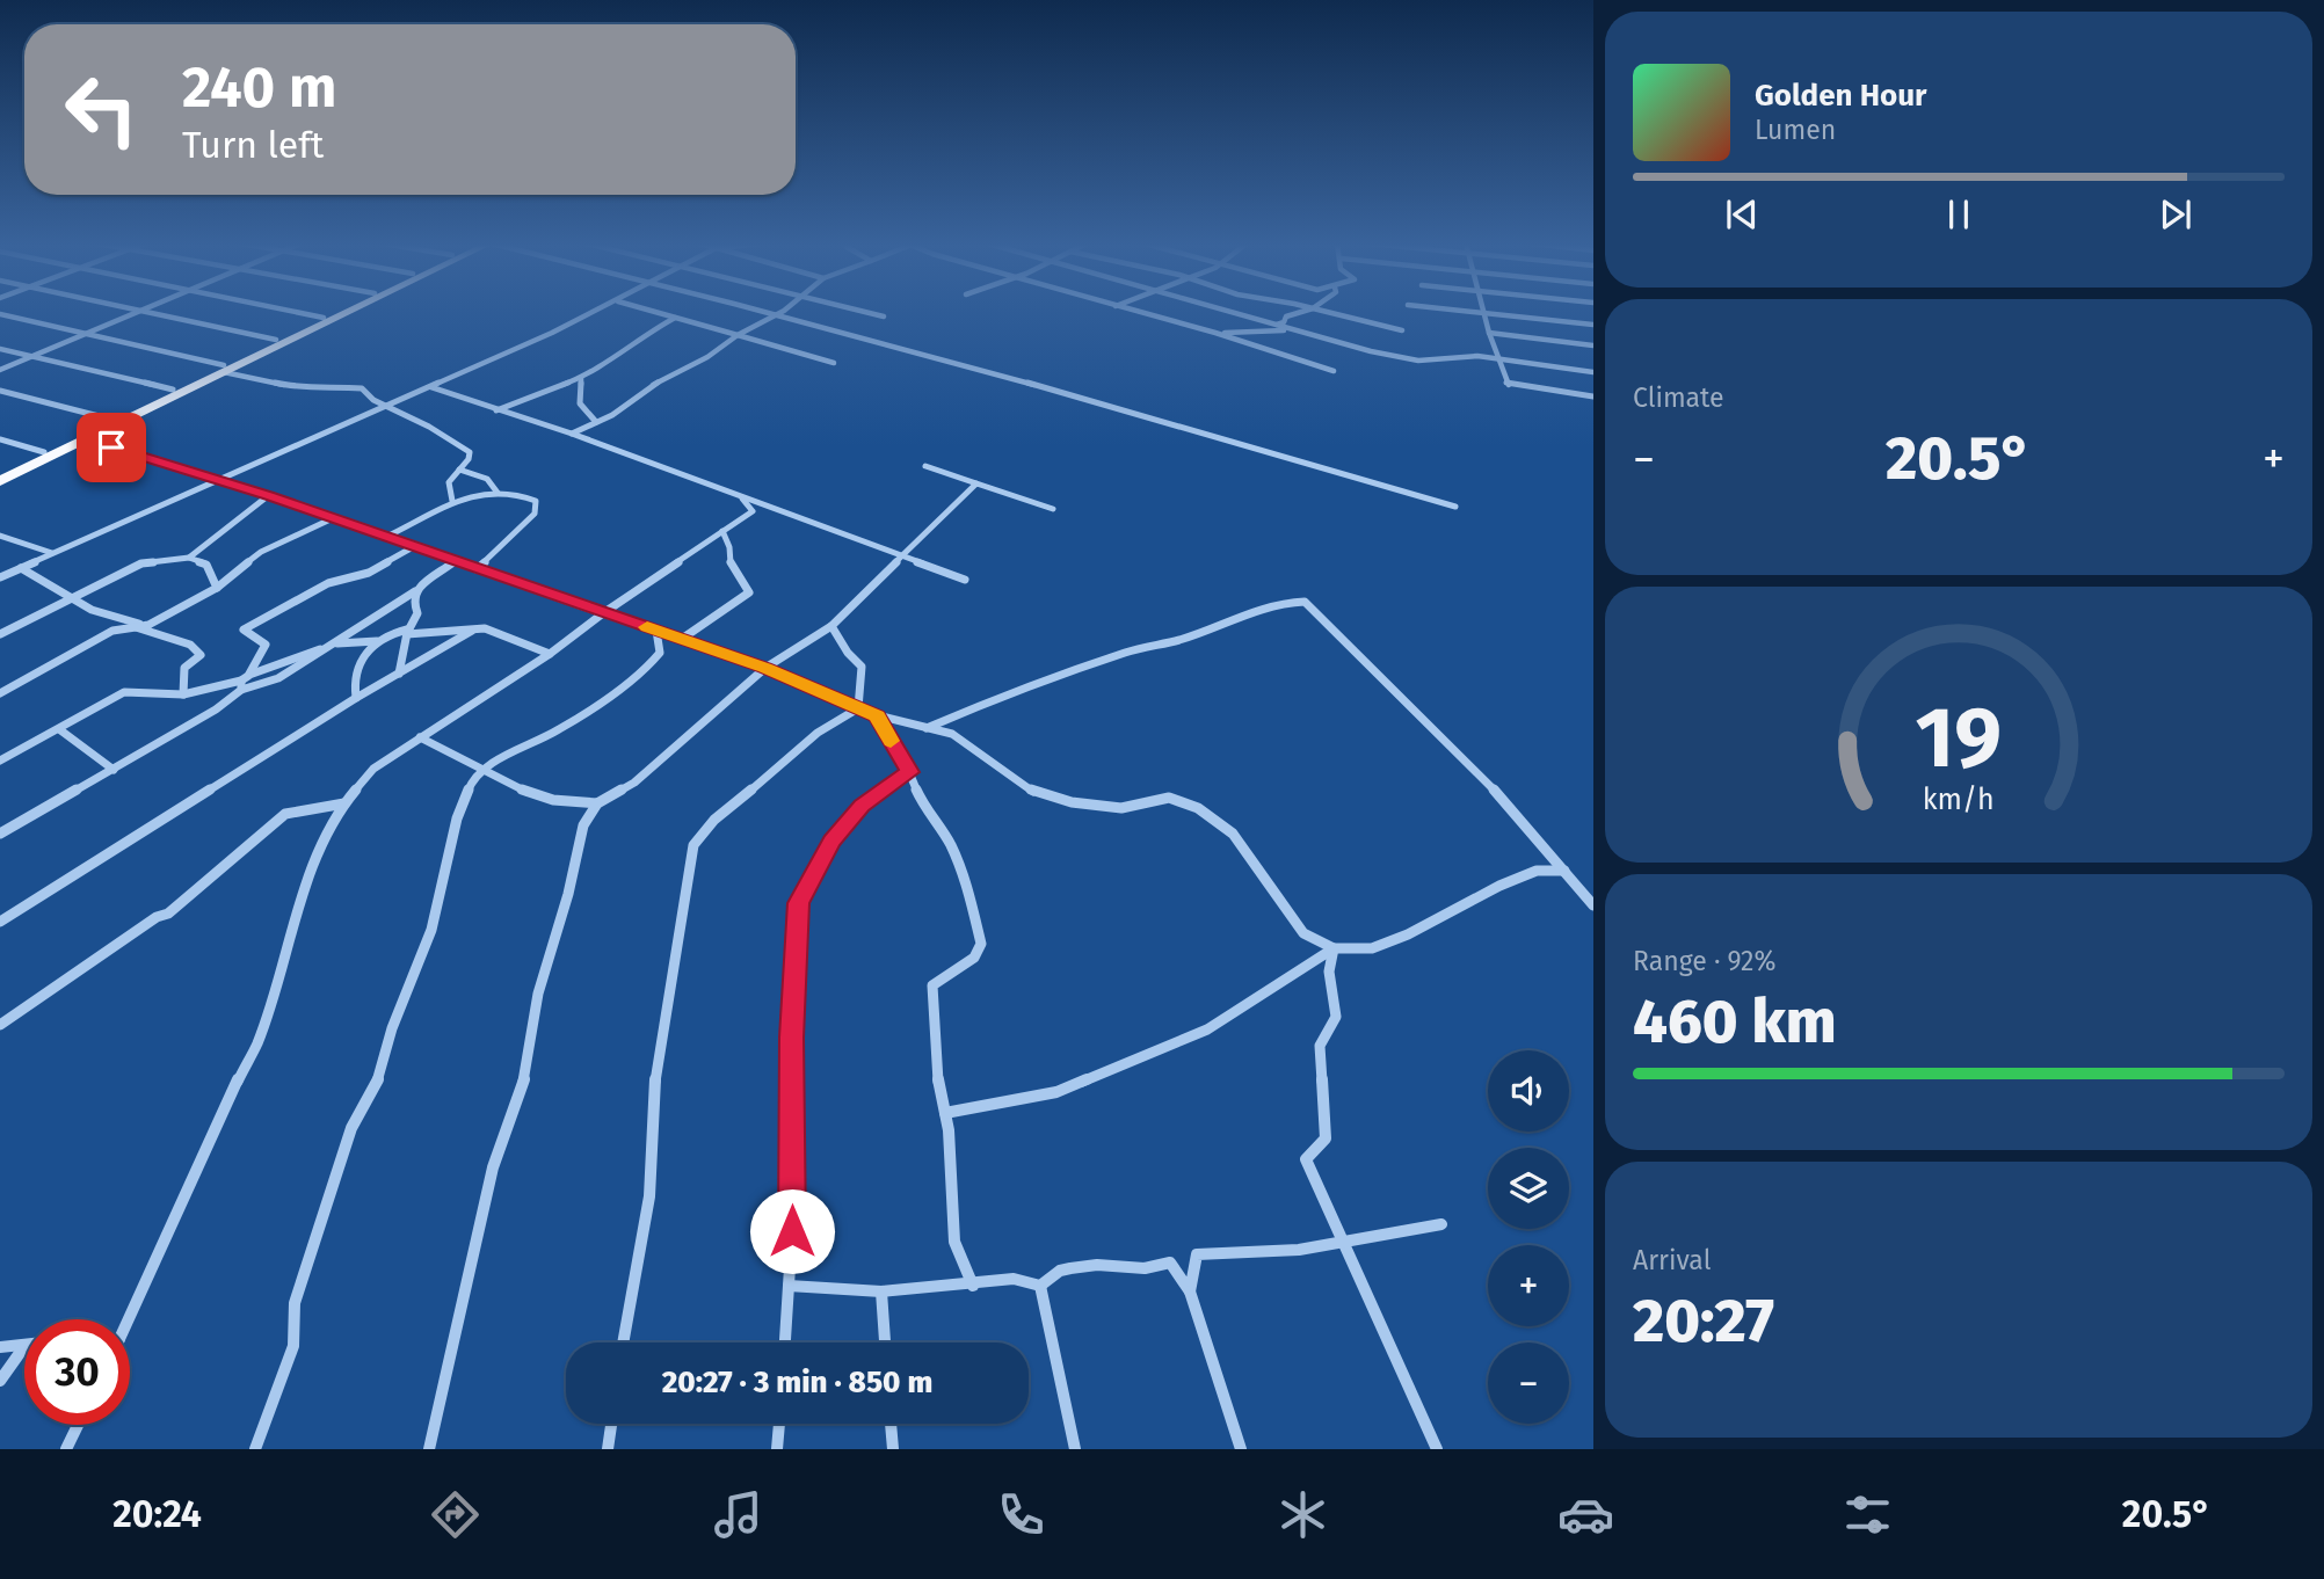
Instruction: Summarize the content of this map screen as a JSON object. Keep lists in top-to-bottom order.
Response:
{
  "page": {
    "turn": ["240 m", "Turn left"],
    "song": ["Golden Hour", "Lumen"],
    "tile": [
      "Climate",
      ["Range · 92%", "460 km"],
      ["Arrival", "20:27"]
    ],
    "heat": ["−", "20.5°", "+"],
    "map_buttons": ["+", "−"],
    "limit": "30",
    "trip": "20:27 · 3 min · 850 m",
    "tabs": ["20:24", "20.5°"],
    "gauge": ["19", "km/h"]
  }
}
